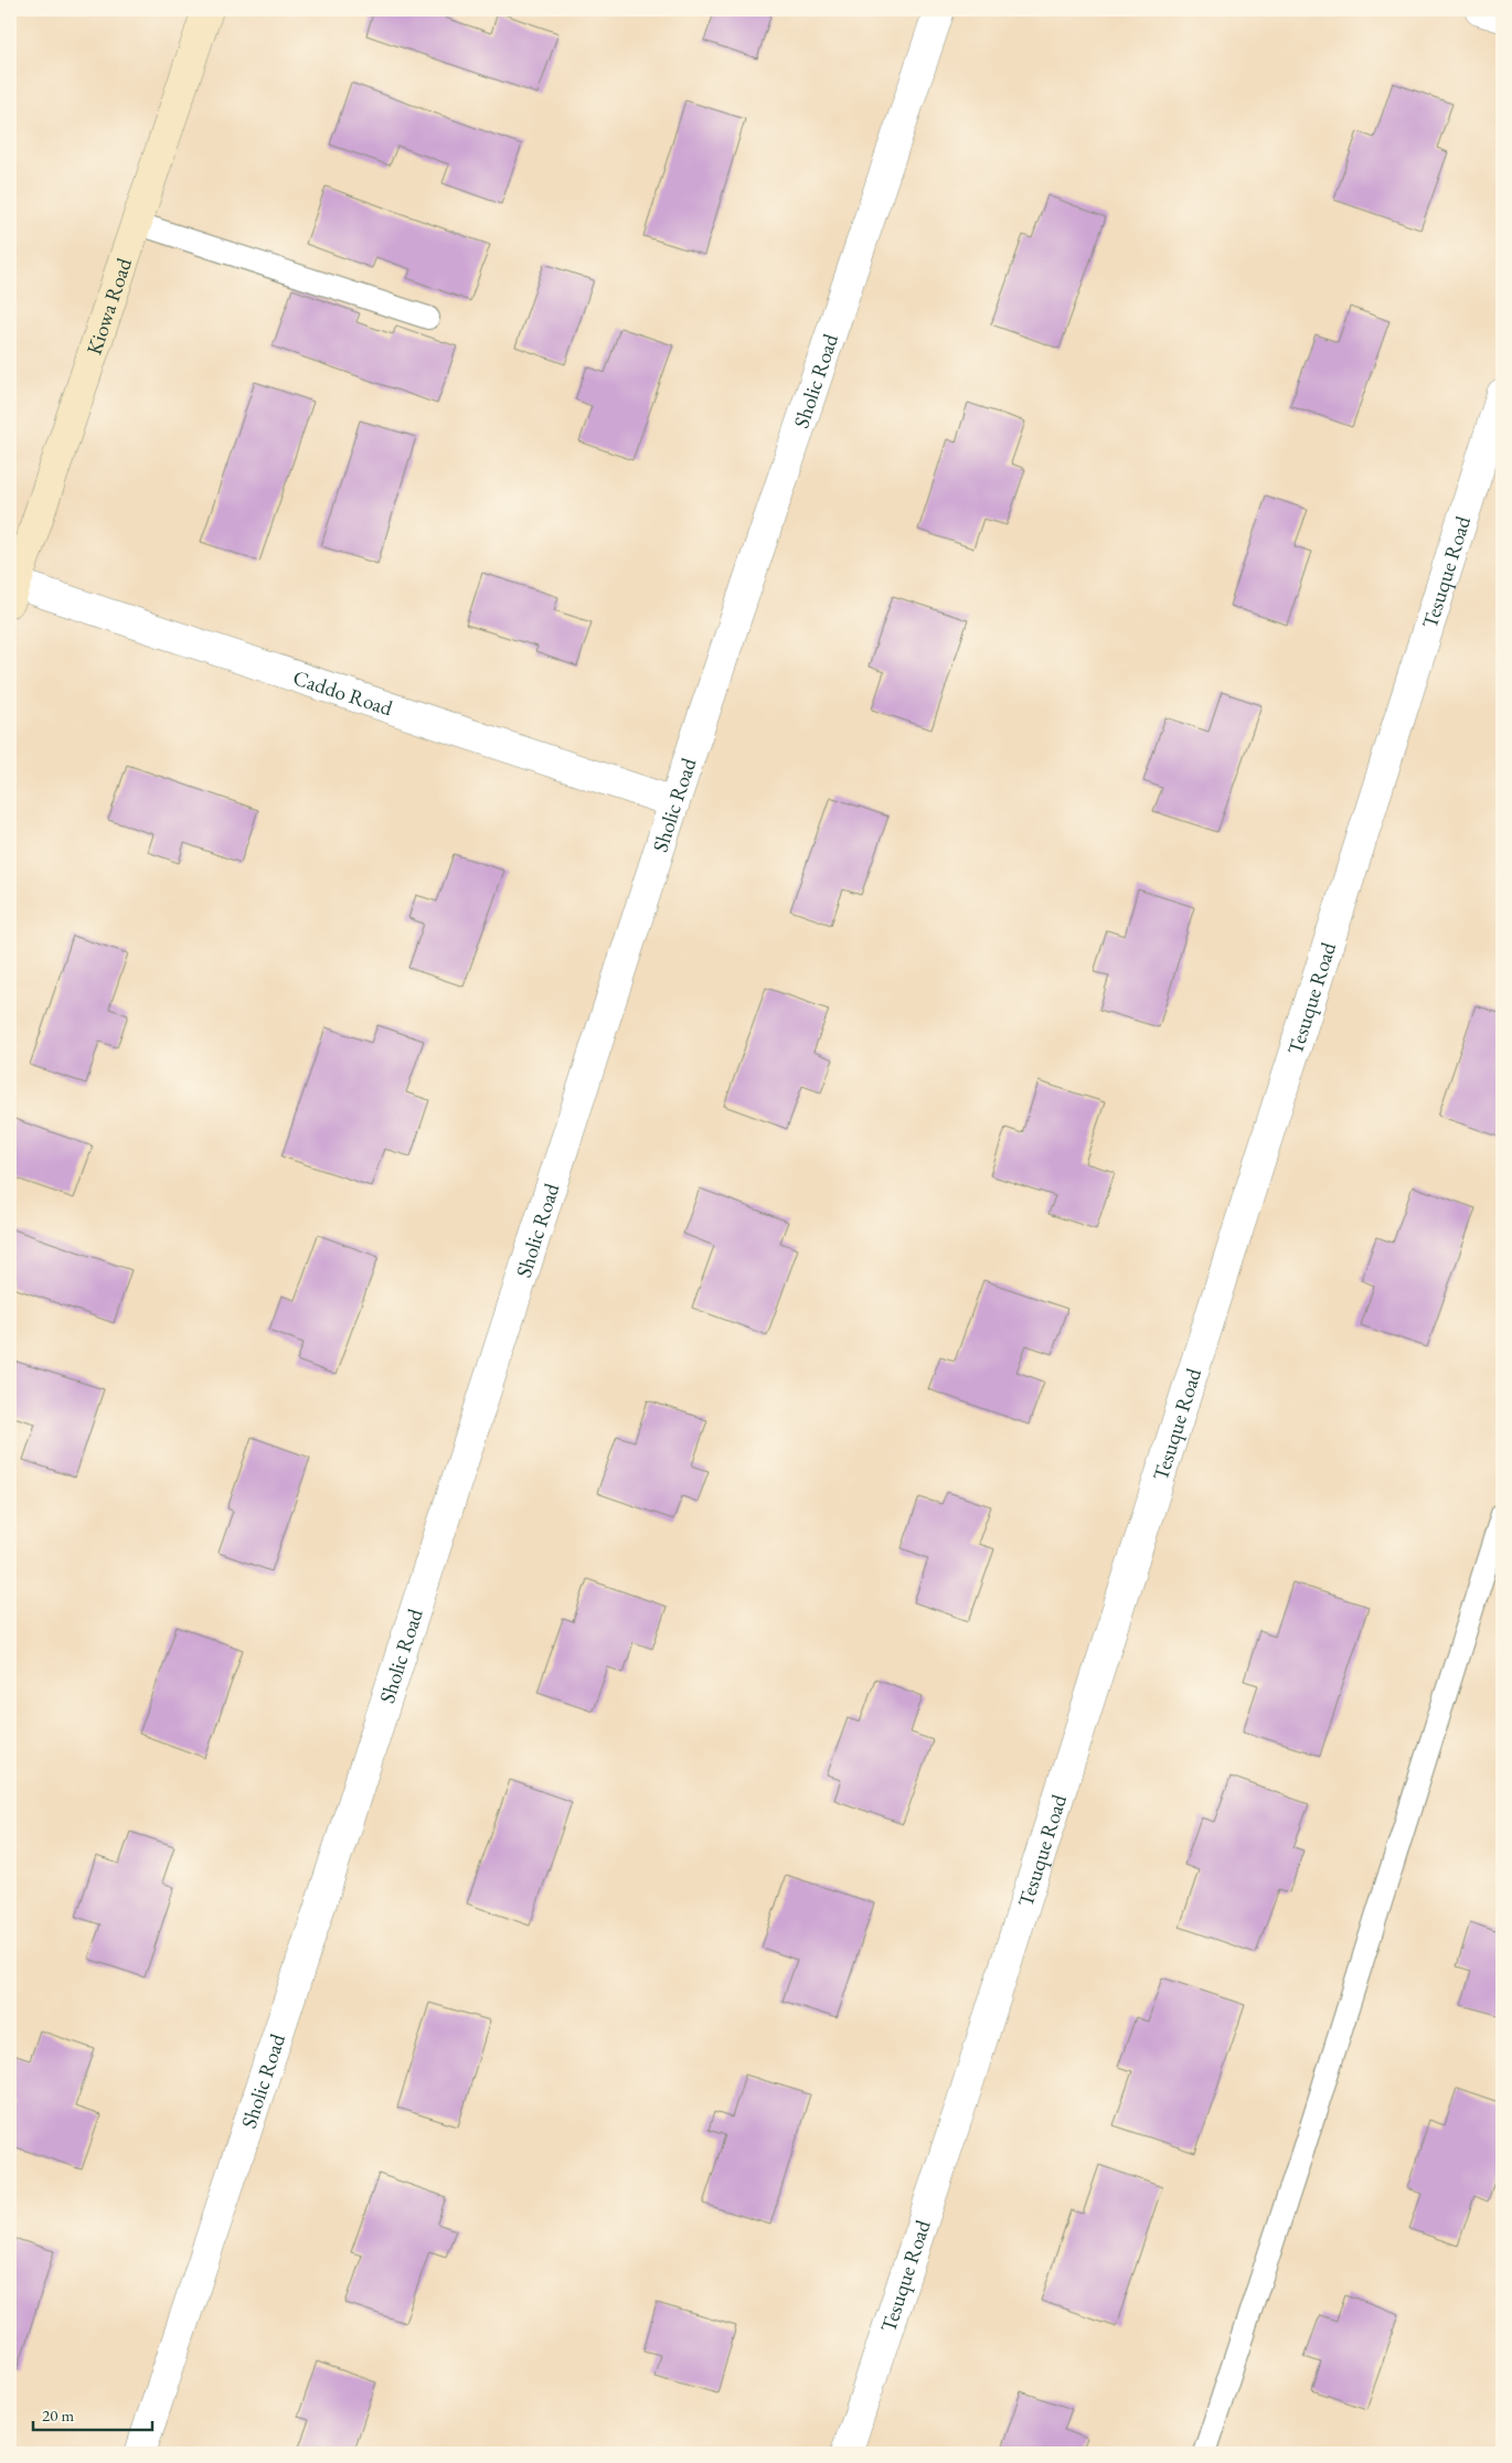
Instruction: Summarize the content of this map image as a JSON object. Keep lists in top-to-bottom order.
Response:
{
  "streets": {
    "street": [
      "Kiowa Road",
      "Sholic Road",
      "Tesuque Road",
      "Caddo Road"
    ]
  },
  "crossings": [
    ["Kiowa Road", "Caddo Road"],
    ["Sholic Road", "Caddo Road"]
  ],
  "scale_bar": "20 m"
}
